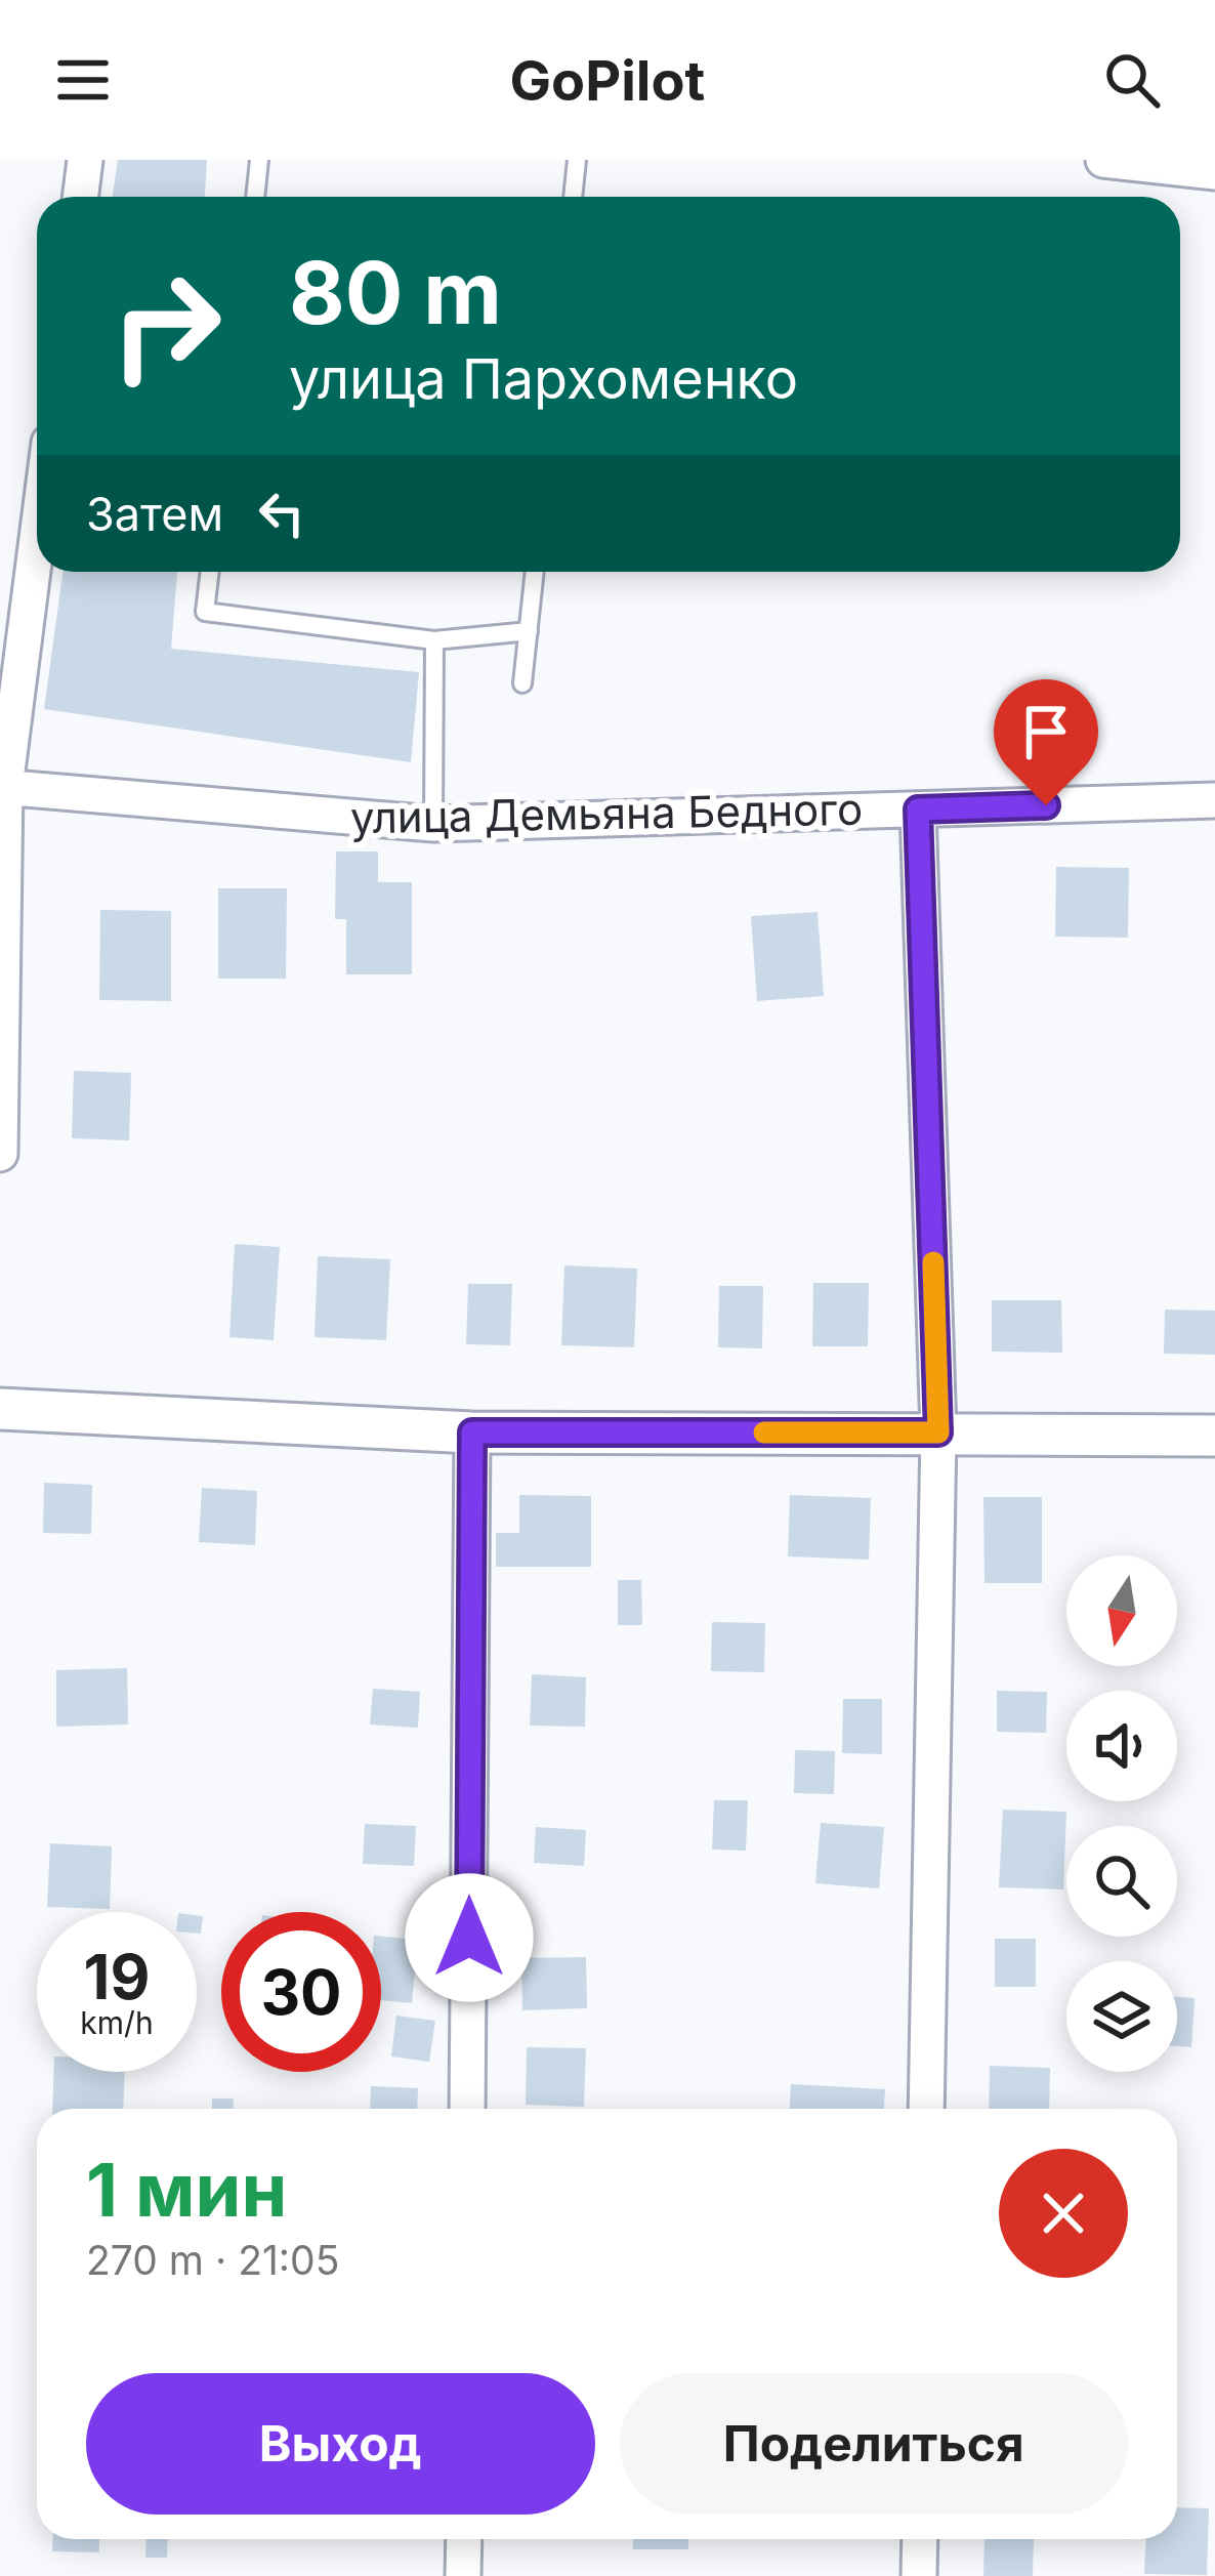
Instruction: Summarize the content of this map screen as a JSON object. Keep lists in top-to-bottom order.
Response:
{
  "streets": {
    "street": ["улица Демьяна Бедного"]
  },
  "north": "bottom",
  "page": {
    "header": "GoPilot",
    "turn": ["80 m", "улица Пархоменко"],
    "then": "Затем",
    "speed": "19 km/h",
    "limit": "30",
    "heading": ["1 мин", "270 m · 21:05"],
    "buttons": ["Выход", "Поделиться"]
  }
}
